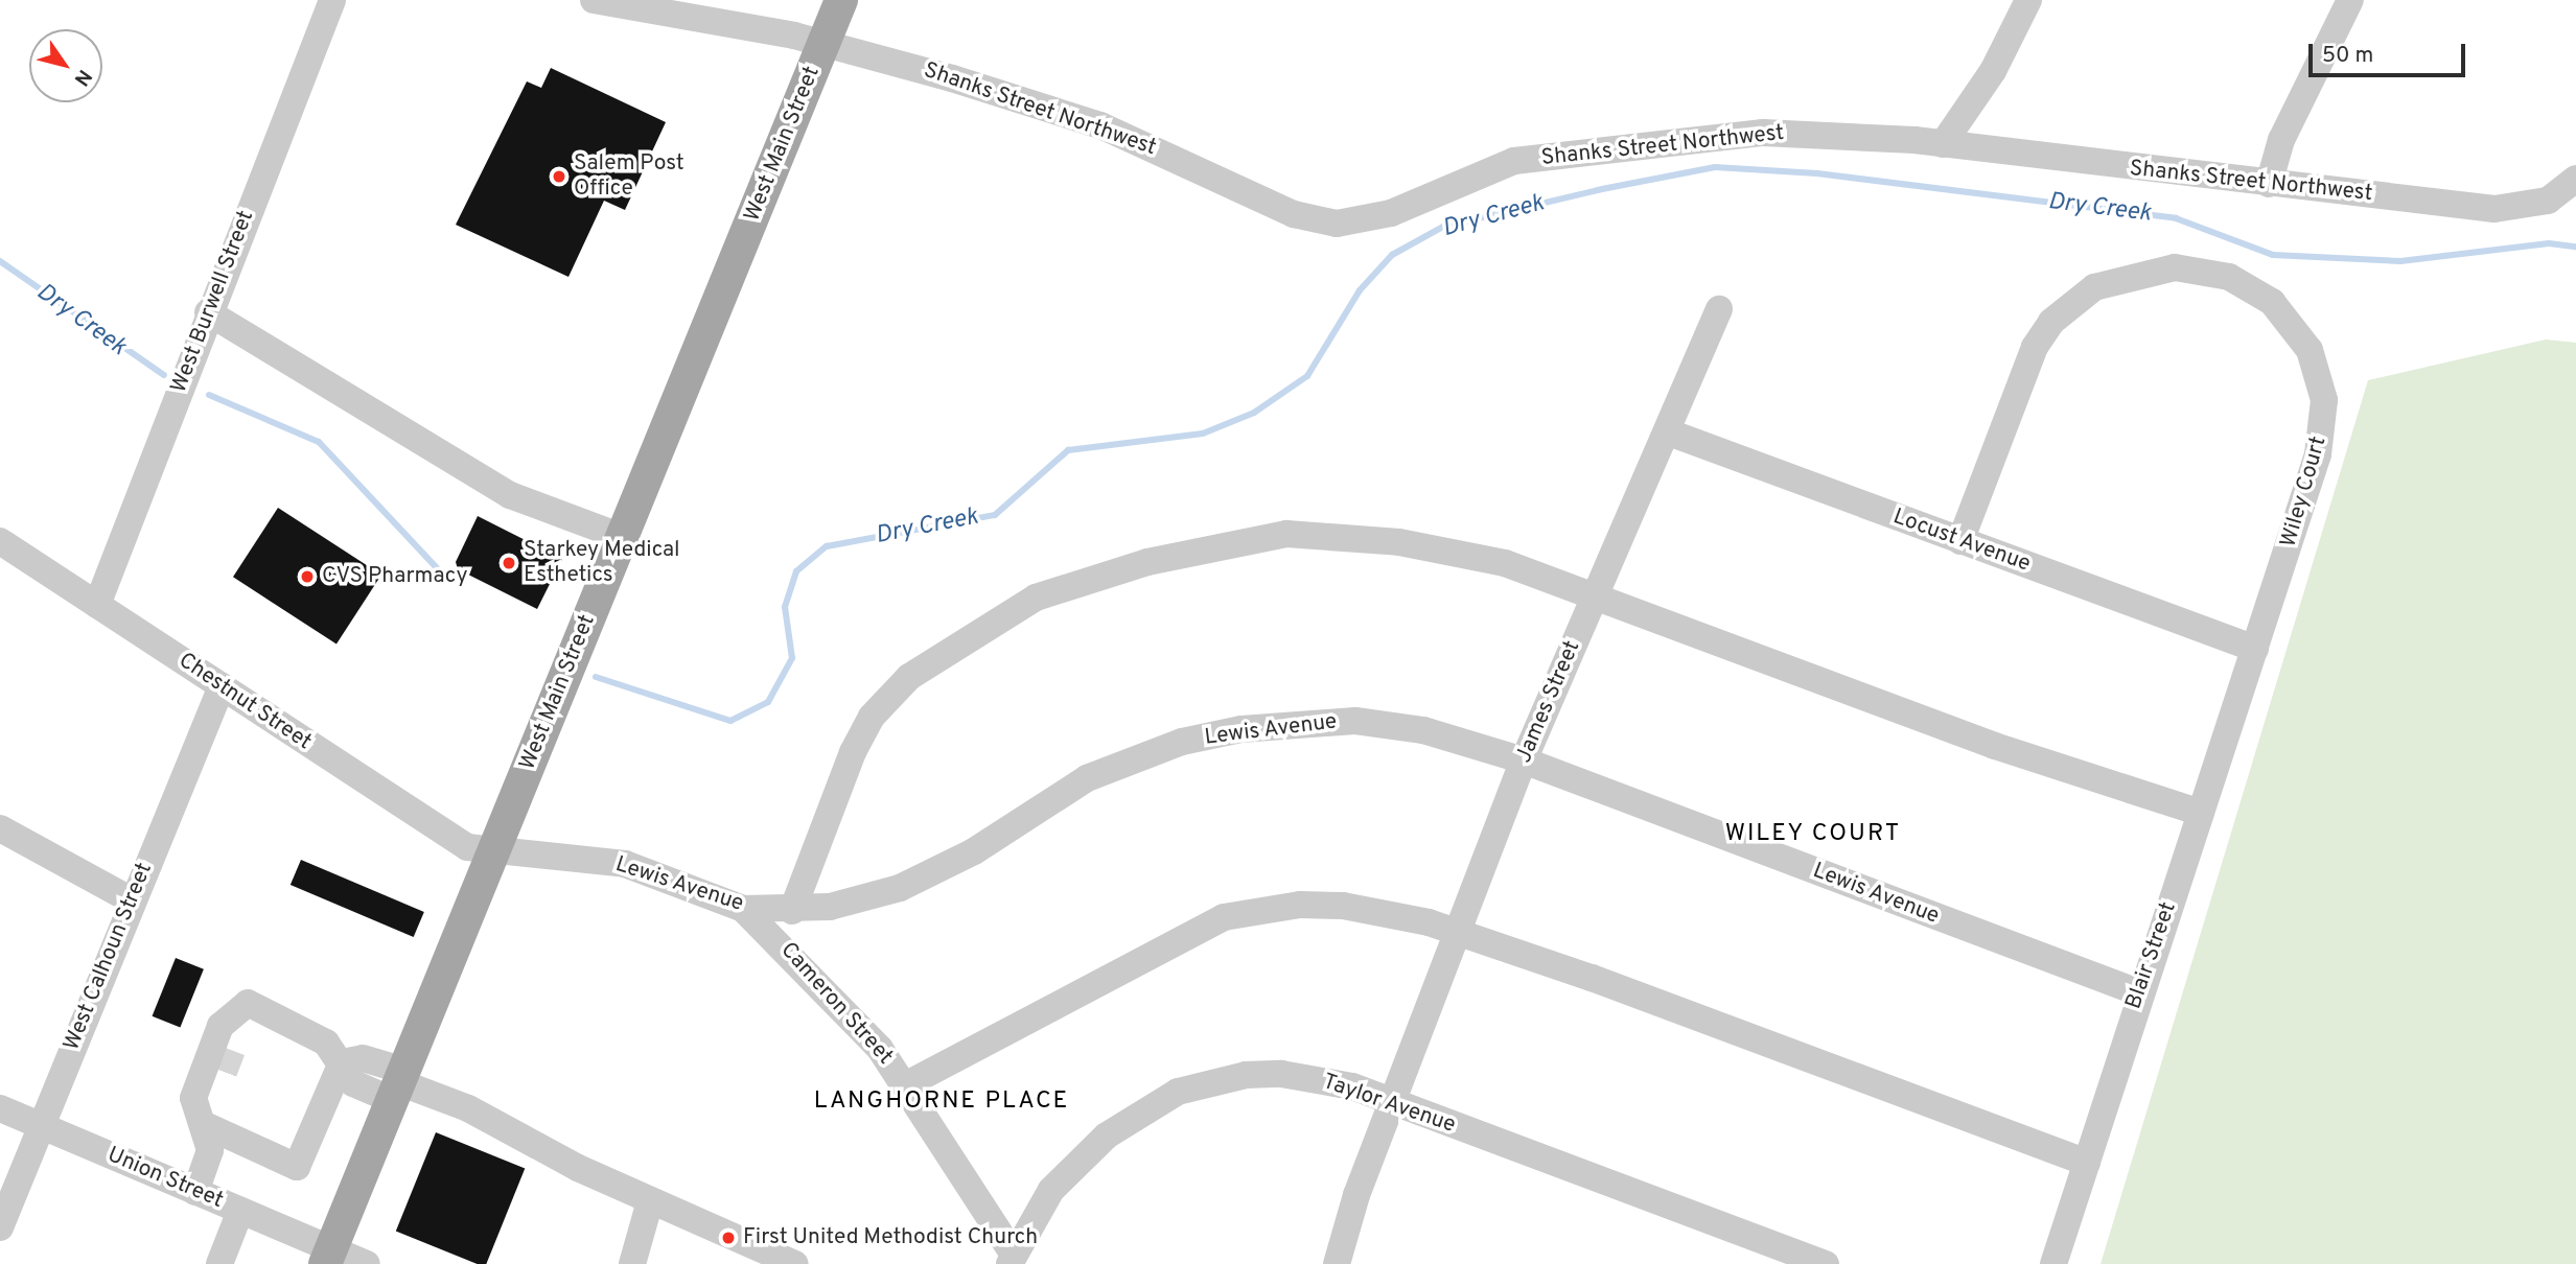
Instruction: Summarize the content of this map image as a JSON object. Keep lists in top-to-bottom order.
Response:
{
  "streets": {
    "main road": ["West Main Street"],
    "street": [
      "Shanks Street Northwest",
      "West Burwell Street",
      "Wiley Court",
      "Locust Avenue",
      "Chestnut Street",
      "James Street",
      "Lewis Avenue",
      "Blair Street",
      "West Calhoun Street",
      "Cameron Street",
      "Taylor Avenue",
      "Union Street"
    ]
  },
  "crossings": [
    ["Shanks Street Northwest", "West Main Street"],
    ["West Main Street", "Chestnut Street"],
    ["West Main Street", "Lewis Avenue"],
    ["West Main Street", "Union Street"],
    ["West Burwell Street", "Chestnut Street"],
    ["Wiley Court", "Locust Avenue"],
    ["Wiley Court", "Blair Street"],
    ["Locust Avenue", "James Street"],
    ["Locust Avenue", "Blair Street"],
    ["Chestnut Street", "Lewis Avenue"],
    ["Chestnut Street", "West Calhoun Street"],
    ["James Street", "Lewis Avenue"],
    ["James Street", "Taylor Avenue"],
    ["Lewis Avenue", "Blair Street"],
    ["Lewis Avenue", "Cameron Street"],
    ["West Calhoun Street", "Union Street"],
    ["Cameron Street", "Taylor Avenue"]
  ],
  "districts": ["WILEY COURT", "LANGHORNE PLACE"],
  "water": ["Dry Creek"],
  "places": [
    "Salem Post Office",
    "Starkey Medical Esthetics",
    "CVS Pharmacy",
    "First United Methodist Church"
  ],
  "scale_bar": "50 m",
  "north": "bottom right"
}
